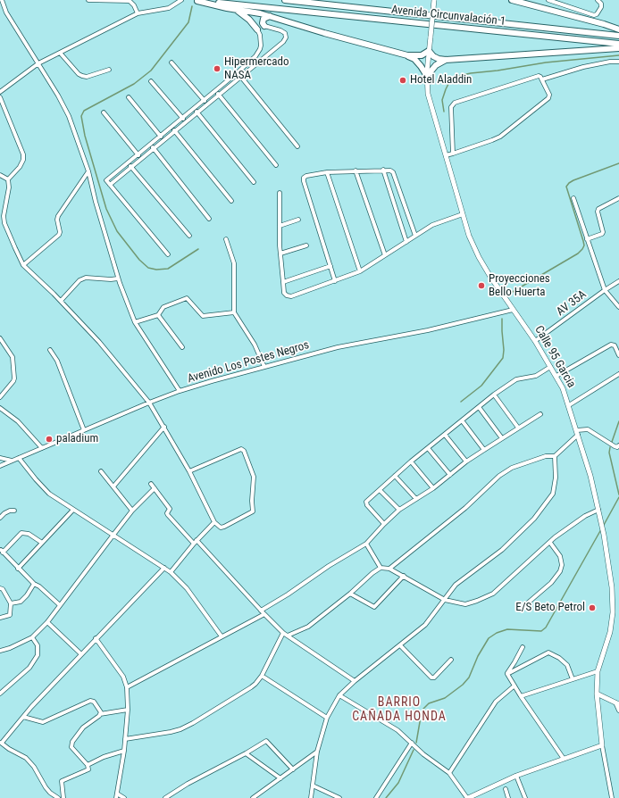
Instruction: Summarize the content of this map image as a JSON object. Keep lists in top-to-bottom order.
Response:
{
  "streets": {
    "main road": ["Avenida Circunvalación 1"],
    "street": ["AV 35A", "Calle 95 Garcia", "Avenido Los Postes Negros"]
  },
  "crossings": [
    ["AV 35A", "Calle 95 Garcia"],
    ["Calle 95 Garcia", "Avenido Los Postes Negros"]
  ],
  "districts": ["BARRIO CAÑADA HONDA"],
  "places": [
    "Hipermercado NASA",
    "Hotel Aladdin",
    "Proyecciones Bello Huerta",
    "paladium",
    "E/S Beto Petrol"
  ]
}
